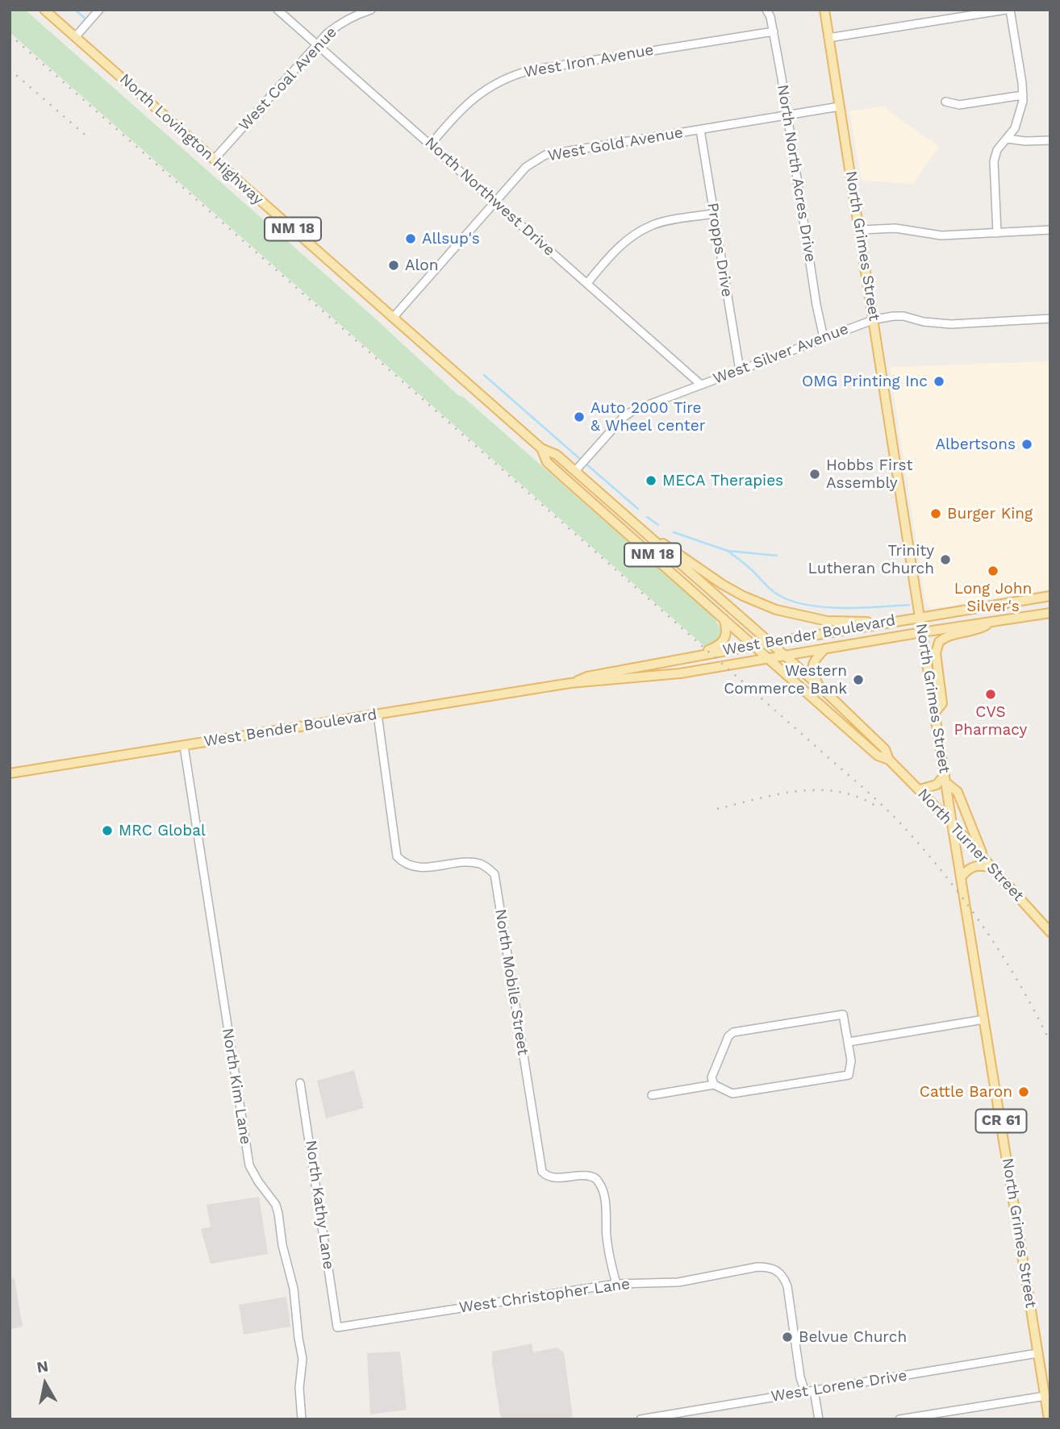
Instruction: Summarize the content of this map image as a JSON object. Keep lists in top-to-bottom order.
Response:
{
  "streets": {
    "main road": [
      "North Lovington Highway",
      "NM 18",
      "North Grimes Street",
      "West Bender Boulevard",
      "North Turner Street",
      "CR 61"
    ],
    "street": [
      "West Iron Avenue",
      "West Coal Avenue",
      "West Gold Avenue",
      "North North Acres Drive",
      "North Northwest Drive",
      "Propps Drive",
      "West Silver Avenue",
      "North Mobile Street",
      "North Kim Lane",
      "North Kathy Lane",
      "West Christopher Lane",
      "West Lorene Drive"
    ]
  },
  "crossings": [
    ["West Iron Avenue", "North North Acres Drive"],
    ["West Iron Avenue", "North Northwest Drive"],
    ["West Coal Avenue", "North Lovington Highway"],
    ["West Coal Avenue", "North Northwest Drive"],
    ["North Lovington Highway", "West Gold Avenue"],
    ["North Lovington Highway", "West Silver Avenue"],
    ["North Lovington Highway", "West Bender Boulevard"],
    ["North Lovington Highway", "North Turner Street"],
    ["West Gold Avenue", "North North Acres Drive"],
    ["West Gold Avenue", "North Northwest Drive"],
    ["West Gold Avenue", "North Grimes Street"],
    ["West Gold Avenue", "Propps Drive"],
    ["North North Acres Drive", "West Silver Avenue"],
    ["North Northwest Drive", "West Silver Avenue"],
    ["North Grimes Street", "West Silver Avenue"],
    ["North Grimes Street", "West Bender Boulevard"],
    ["North Grimes Street", "North Turner Street"],
    ["North Grimes Street", "West Lorene Drive"],
    ["Propps Drive", "West Silver Avenue"],
    ["West Bender Boulevard", "North Turner Street"],
    ["West Bender Boulevard", "North Mobile Street"],
    ["West Bender Boulevard", "North Kim Lane"],
    ["North Mobile Street", "West Christopher Lane"],
    ["North Kathy Lane", "West Christopher Lane"],
    ["West Christopher Lane", "West Lorene Drive"]
  ],
  "places": [
    "Allsup's",
    "Alon",
    "OMG Printing Inc",
    "Auto 2000 Tire & Wheel center",
    "Albertsons",
    "Hobbs First Assembly",
    "MECA Therapies",
    "Burger King",
    "Trinity Lutheran Church",
    "Long John Silver's",
    "Western Commerce Bank",
    "CVS Pharmacy",
    "MRC Global",
    "Cattle Baron",
    "Belvue Church"
  ],
  "north": "top"
}
